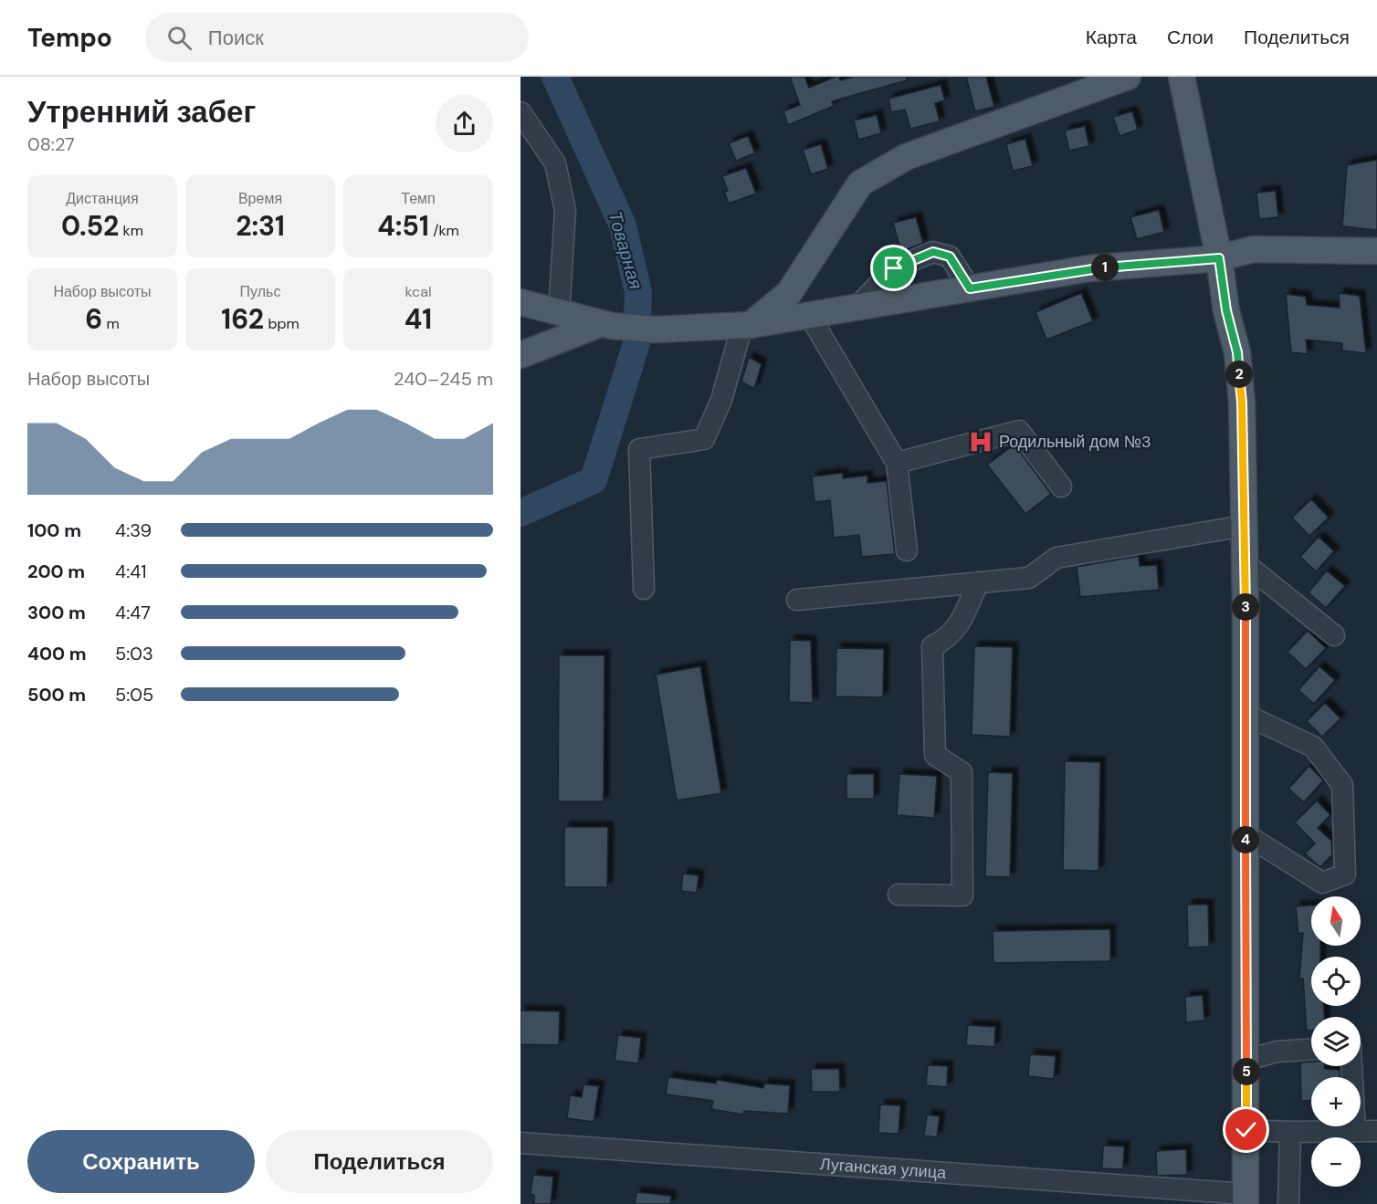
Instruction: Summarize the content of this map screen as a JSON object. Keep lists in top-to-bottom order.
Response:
{
  "streets": {
    "street": ["Луганская улица"]
  },
  "water": ["Товарная"],
  "places": {
    "hospital": ["Родильный дом №3"]
  },
  "north": "top",
  "page": {
    "header": "Tempo",
    "search": "Поиск",
    "nav": ["Карта", "Слои", "Поделиться"],
    "heading": ["Утренний забег", "08:27"],
    "stats": [
      ["Дистанция", "0.52 km"],
      ["Время", "2:31"],
      ["Темп", "4:51 /km"],
      ["Набор высоты", "6 m"],
      ["Пульс", "162 bpm"],
      ["kcal", "41"]
    ],
    "pins": [
      "1",
      "2",
      "3",
      "4",
      "5"
    ],
    "chart": ["Набор высоты", "240–245 m"],
    "list": [
      {
        "name": "100 m",
        "note": "4:39"
      },
      {
        "name": "200 m",
        "note": "4:41"
      },
      {
        "name": "300 m",
        "note": "4:47"
      },
      {
        "name": "400 m",
        "note": "5:03"
      },
      {
        "name": "500 m",
        "note": "5:05"
      }
    ],
    "map_buttons": ["+", "−"],
    "buttons": ["Сохранить", "Поделиться"]
  }
}
